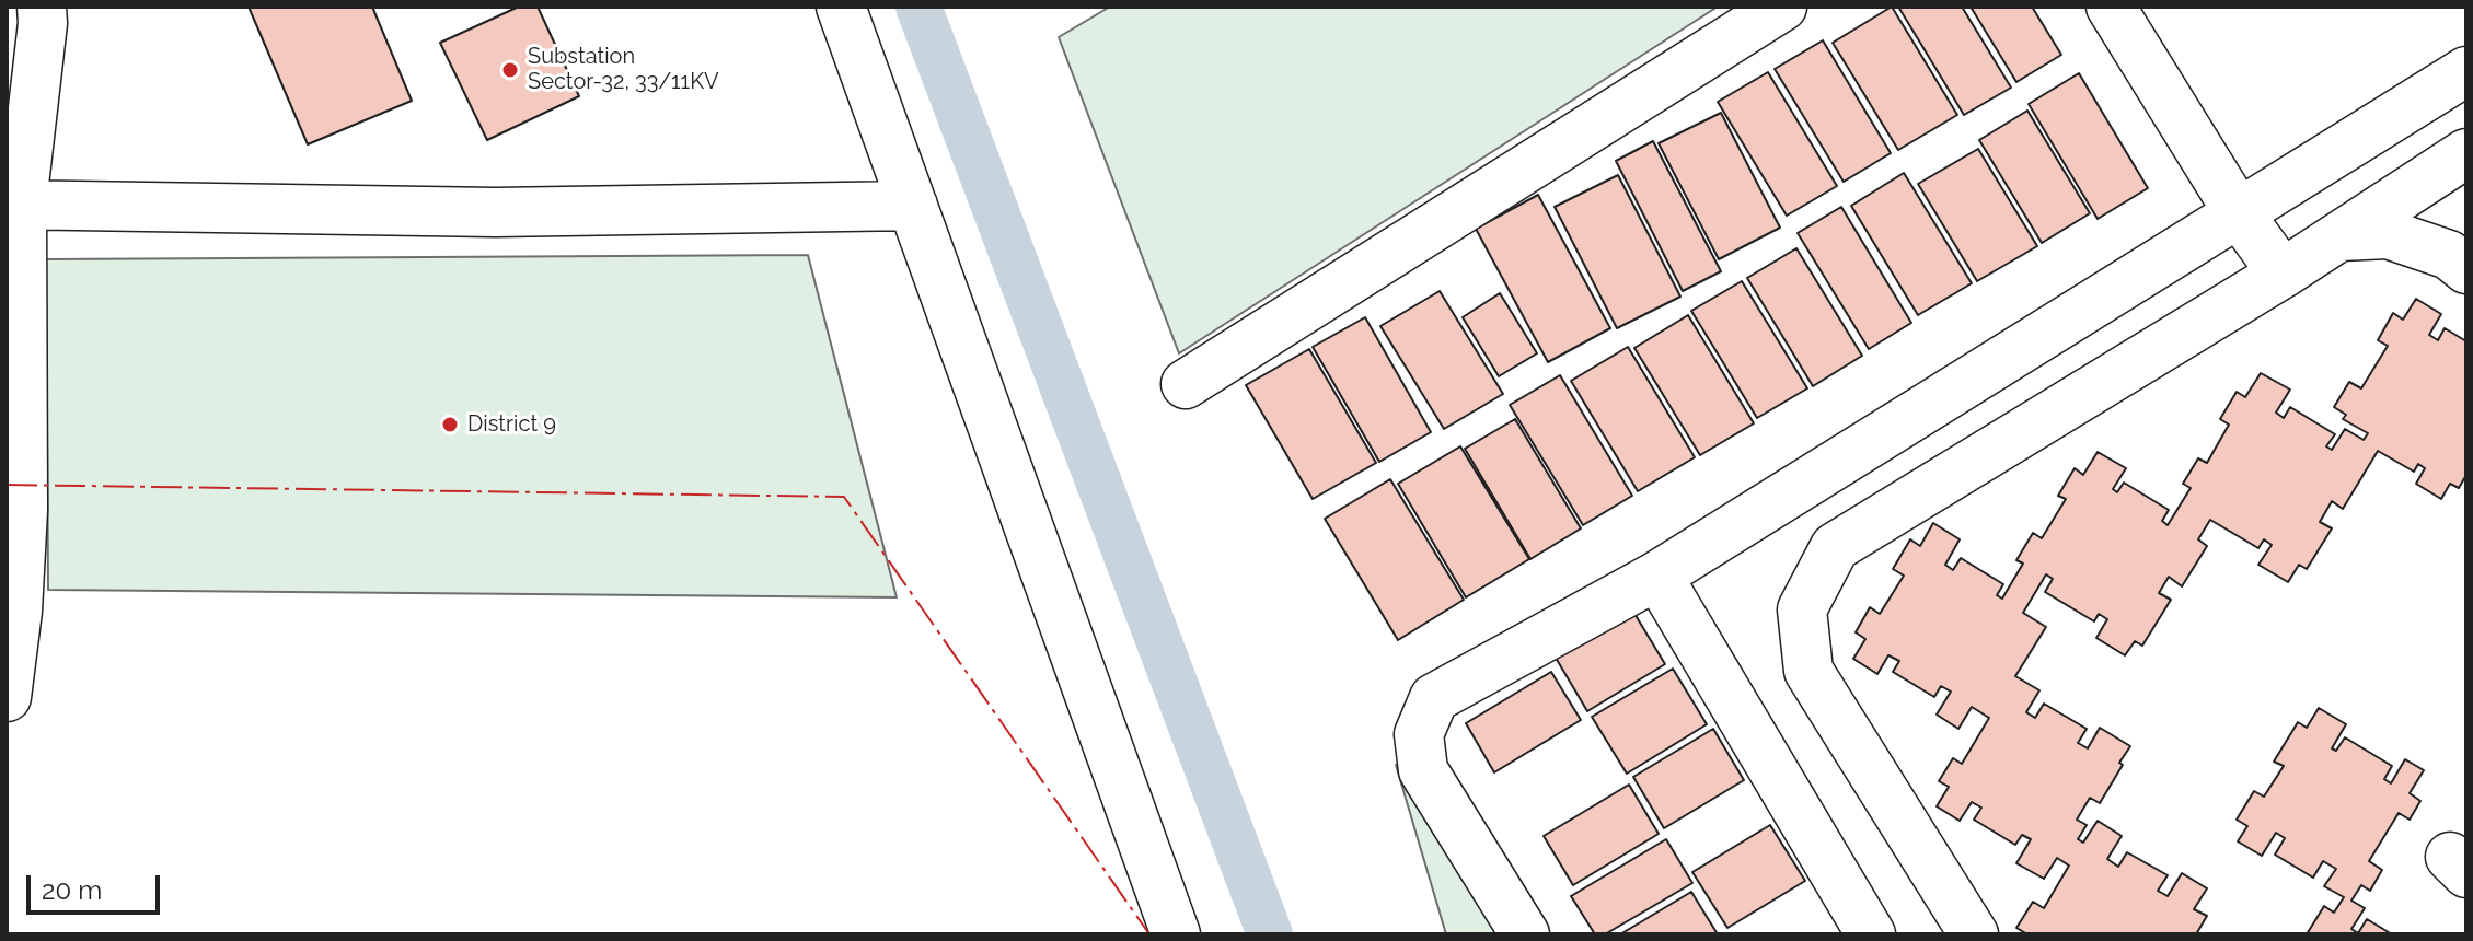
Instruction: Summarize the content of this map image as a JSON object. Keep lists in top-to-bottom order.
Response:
{
  "places": ["Substation Sector-32, 33/11KV", "District 9"],
  "scale_bar": "20 m"
}
